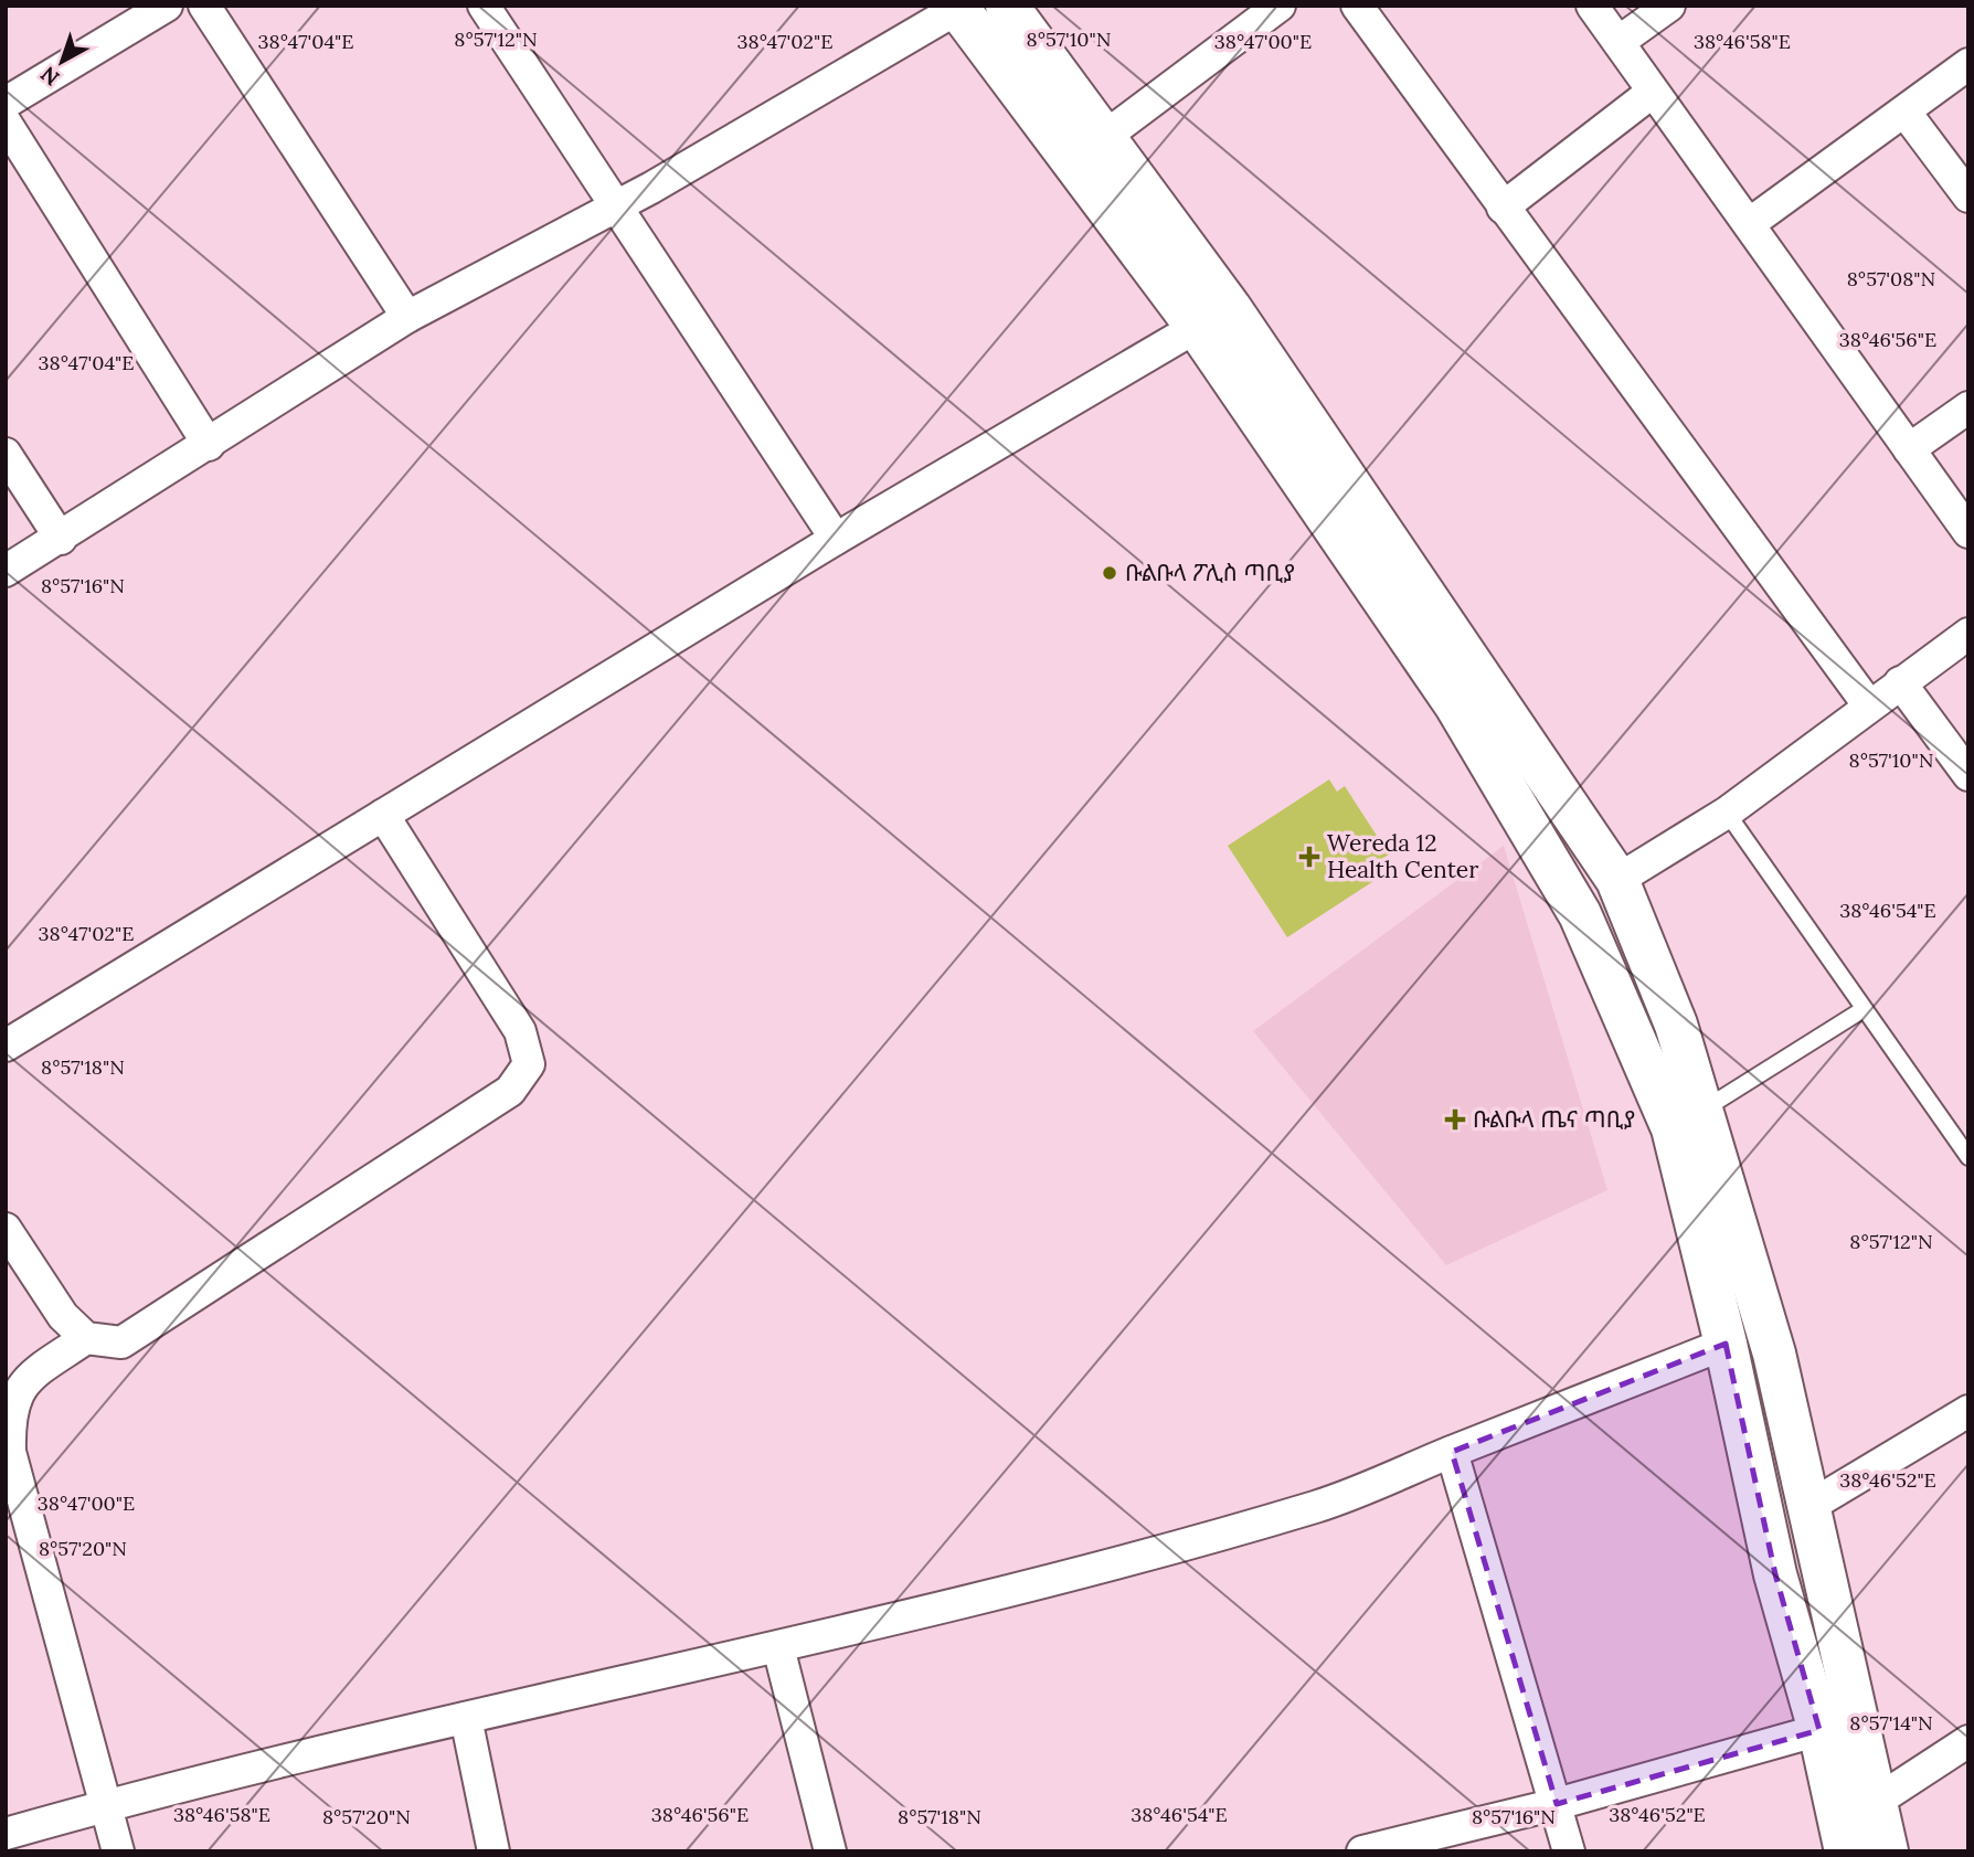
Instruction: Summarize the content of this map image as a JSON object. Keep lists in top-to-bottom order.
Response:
{
  "places": {
    "other": ["ቡልቡላ ፖሊስ ጣቢያ"],
    "health": ["Wereda 12 Health Center", "ቡልቡላ ጤና ጣቢያ"]
  },
  "north": "bottom left",
  "coordinates": [
    "8°57'12\"N",
    "8°57'10\"N",
    "38°47'04\"E",
    "38°47'02\"E",
    "38°47'00\"E",
    "38°46'58\"E",
    "8°57'08\"N",
    "38°46'56\"E",
    "8°57'16\"N",
    "38°46'54\"E",
    "8°57'18\"N",
    "38°46'52\"E",
    "8°57'20\"N",
    "8°57'14\"N"
  ]
}
